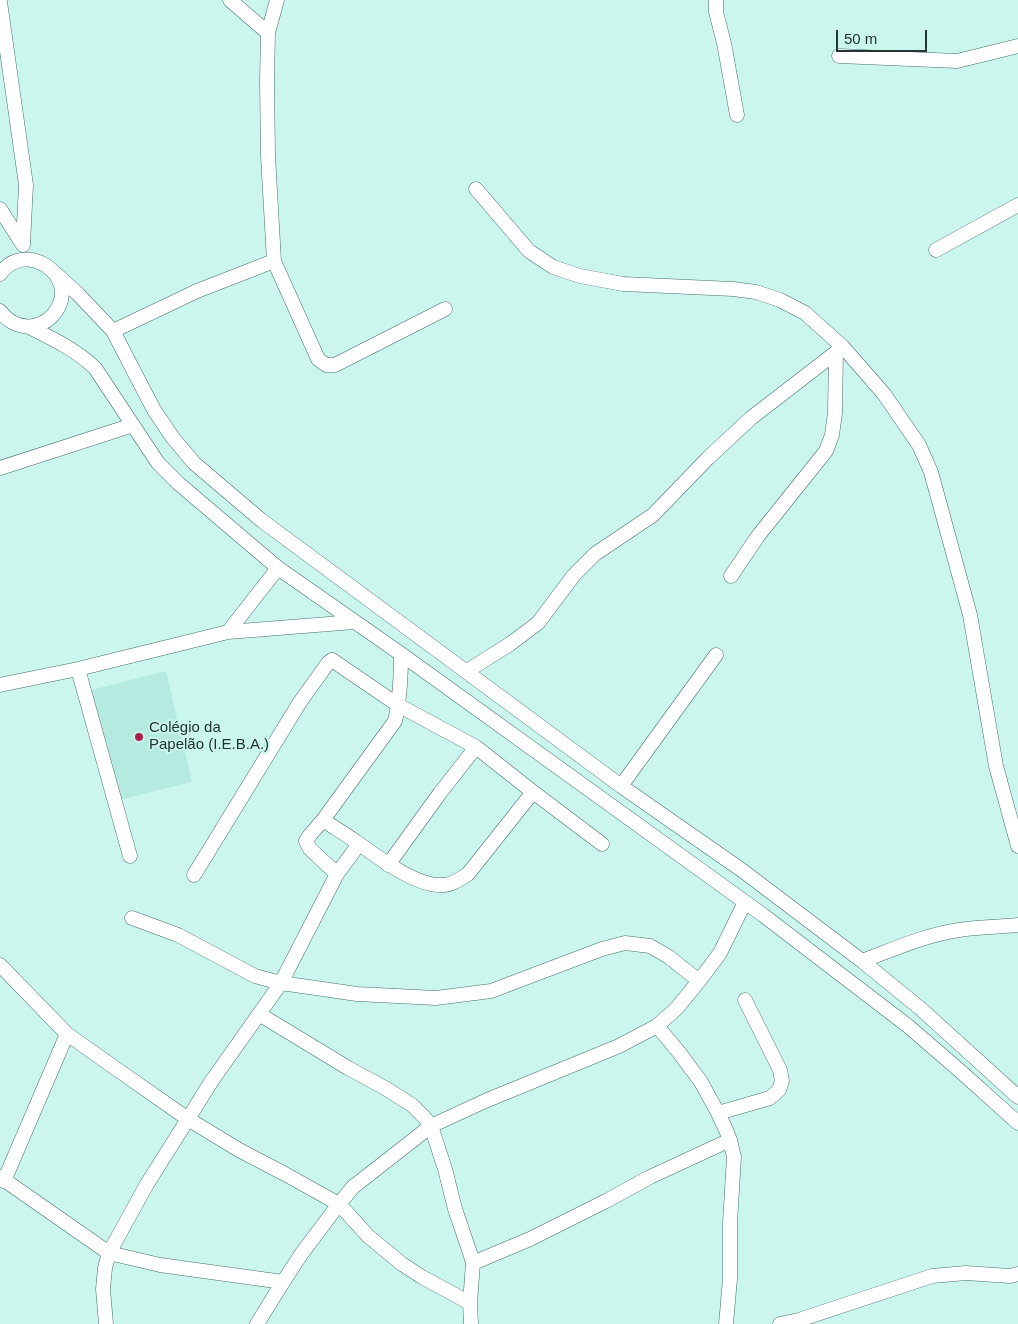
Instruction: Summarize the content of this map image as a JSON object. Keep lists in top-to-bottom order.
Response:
{
  "places": ["Colégio da Papelão (I.E.B.A.)"],
  "scale_bar": "50 m"
}
